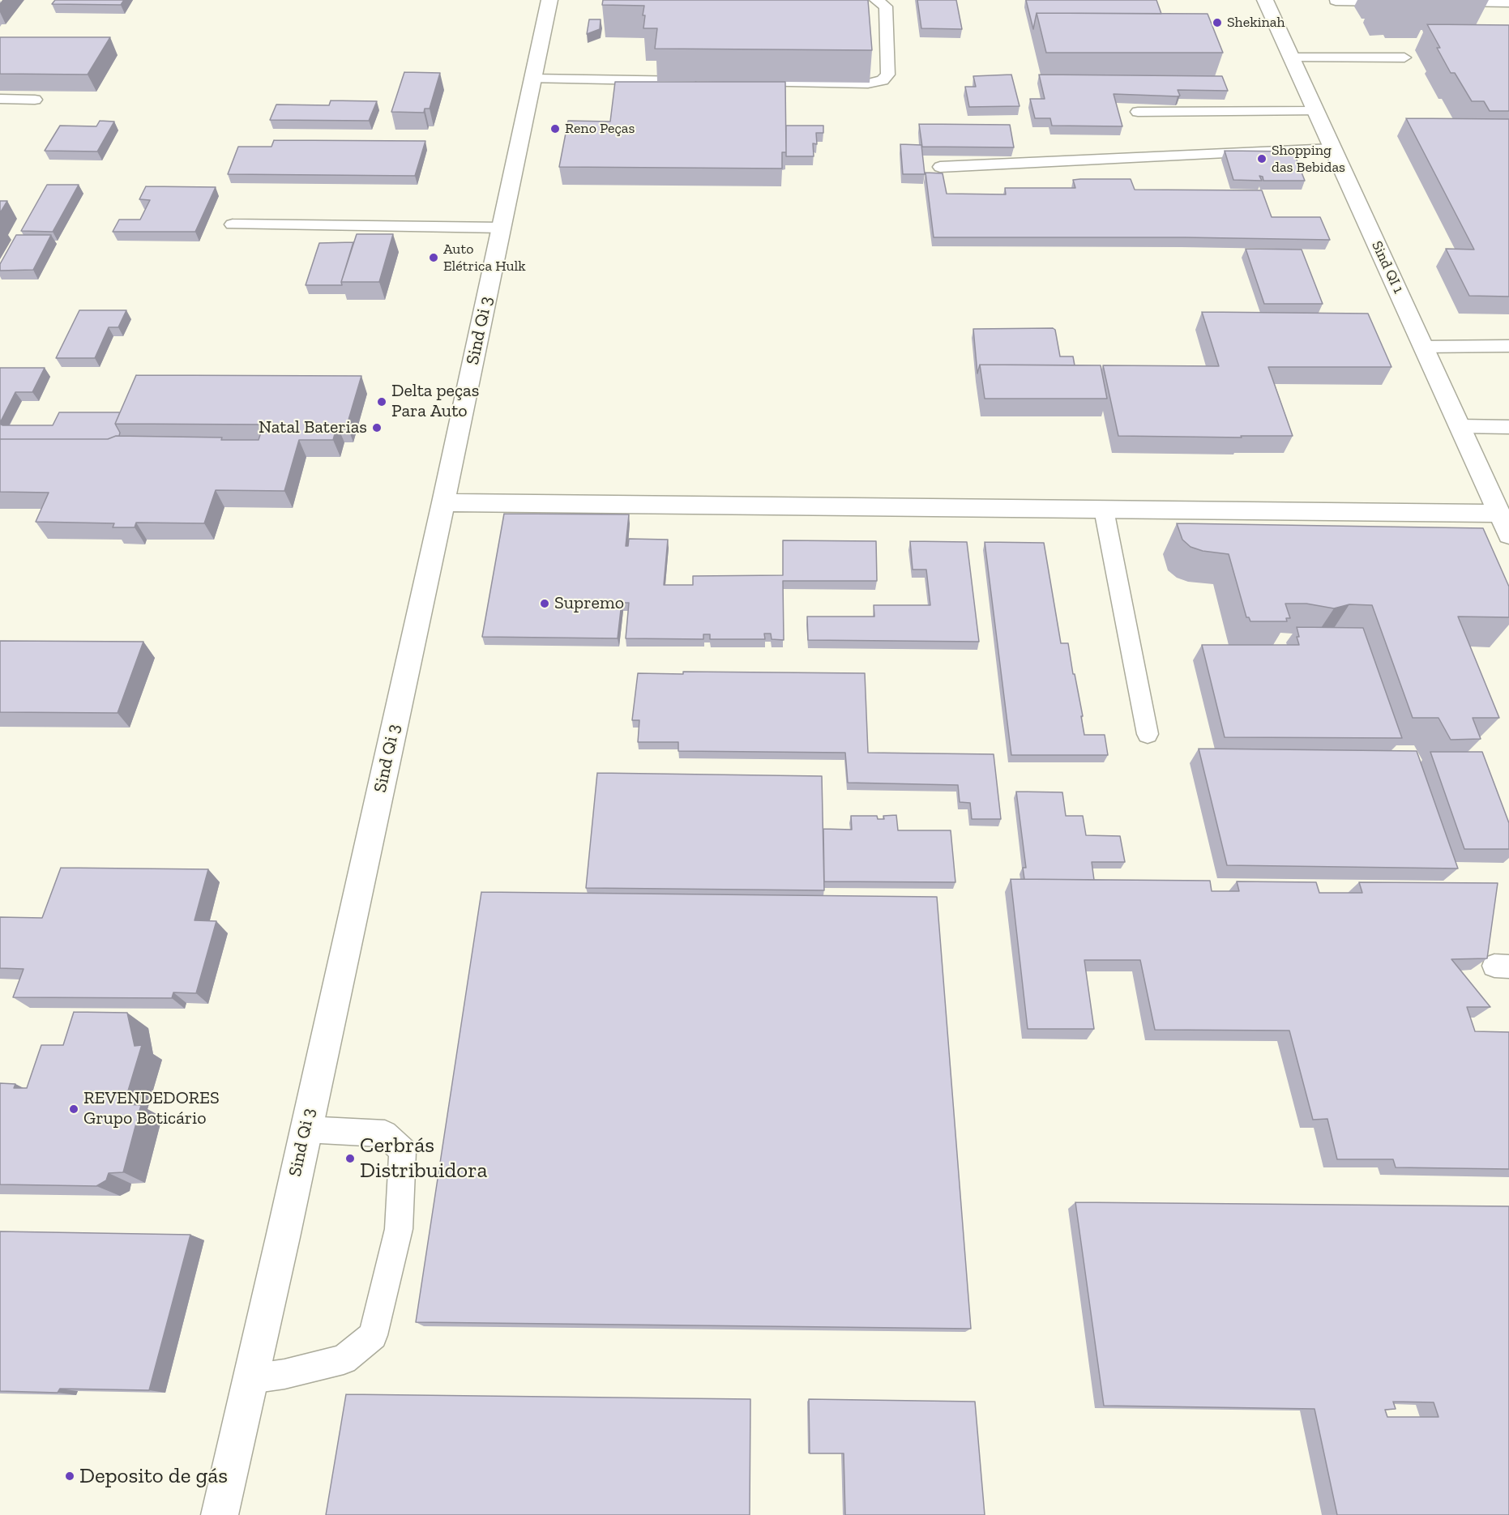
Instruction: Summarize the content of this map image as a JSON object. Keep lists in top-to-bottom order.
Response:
{
  "streets": {
    "street": ["Sind QI 1", "Sind Qi 3"]
  },
  "places": [
    "Shekinah",
    "Reno Peças",
    "Shopping das Bebidas",
    "Auto Elétrica Hulk",
    "Delta peças Para Auto",
    "Natal Baterias",
    "Supremo",
    "REVENDEDORES Grupo Boticário",
    "Cerbrás Distribuidora",
    "Deposito de gás"
  ]
}
